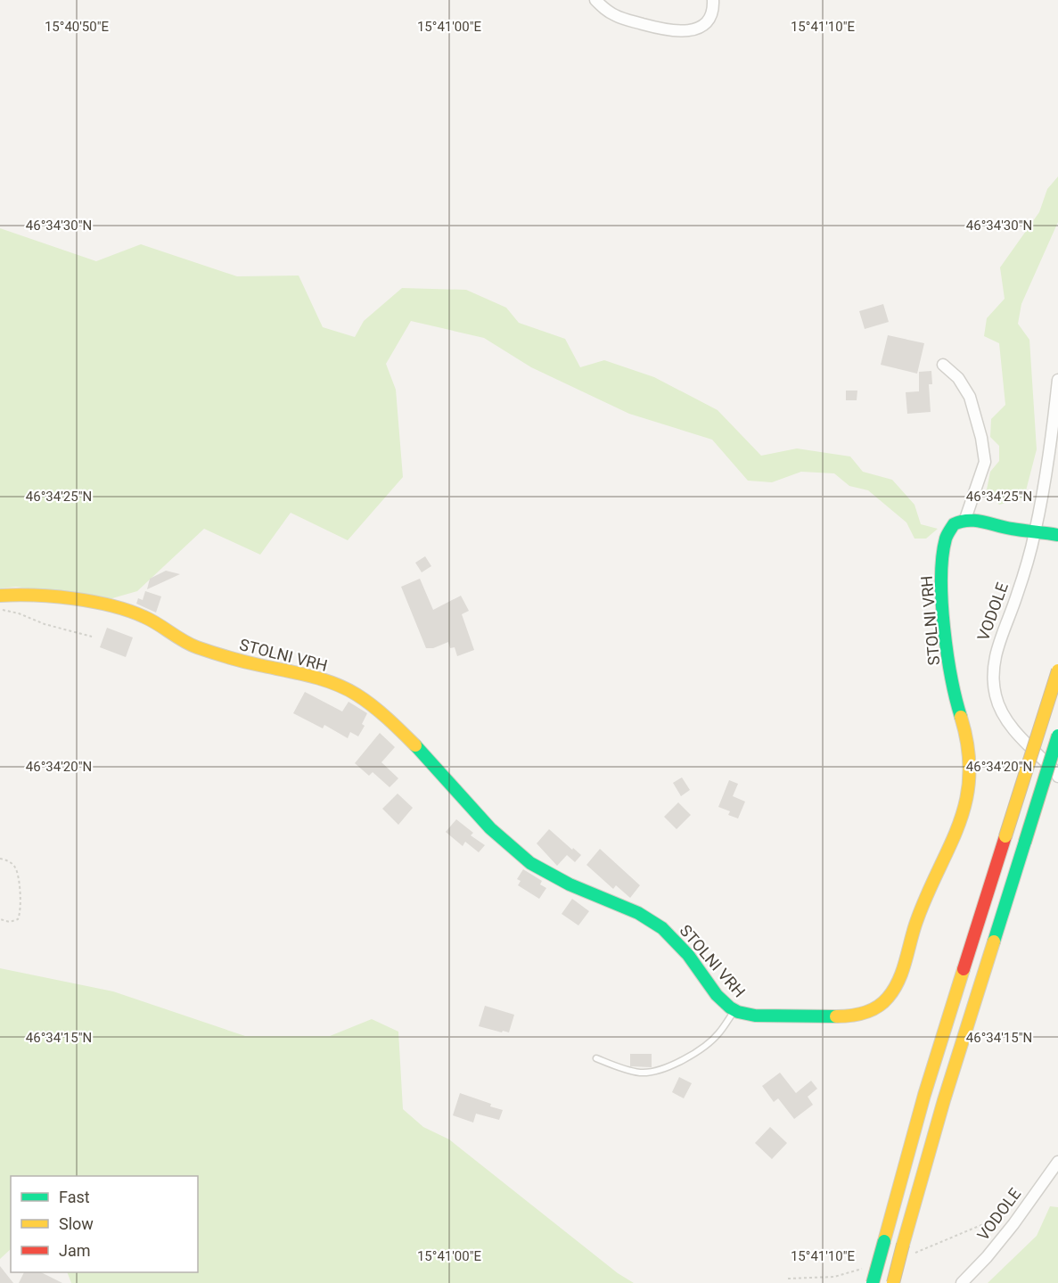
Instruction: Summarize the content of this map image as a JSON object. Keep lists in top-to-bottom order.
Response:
{
  "streets": {
    "main road": ["STOLNI VRH"],
    "street": ["VODOLE"]
  },
  "legend": ["Fast", "Slow", "Jam"],
  "coordinates": [
    "15°40'50\"E",
    "15°41'00\"E",
    "15°41'10\"E",
    "46°34'30\"N",
    "46°34'25\"N",
    "46°34'20\"N",
    "46°34'15\"N"
  ]
}
